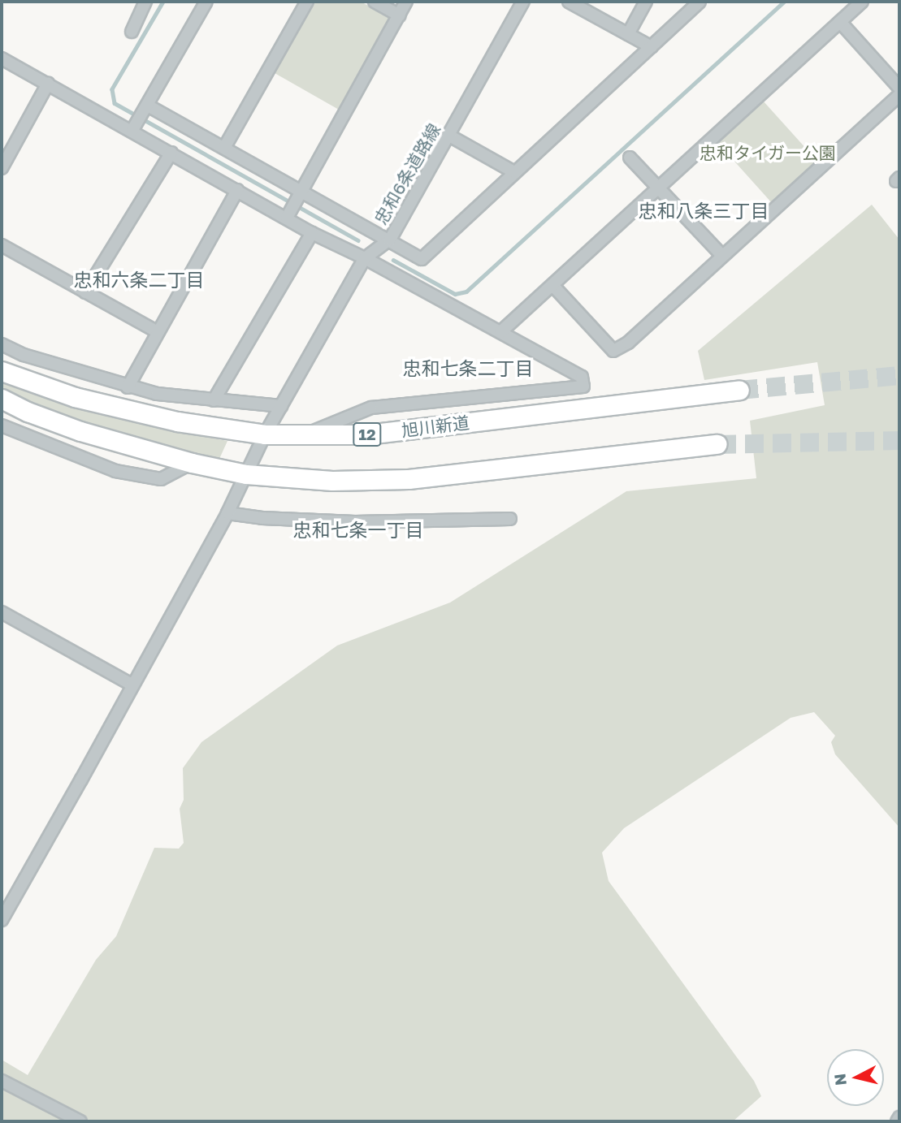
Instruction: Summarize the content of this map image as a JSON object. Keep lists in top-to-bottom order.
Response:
{
  "streets": {
    "highway": ["旭川新道", "12"],
    "street": ["忠和6条道路線"]
  },
  "crossings": [
    ["忠和6条道路線", "旭川新道"]
  ],
  "districts": [
    "忠和八条三丁目",
    "忠和六条二丁目",
    "忠和七条二丁目",
    "忠和七条一丁目"
  ],
  "parks": ["忠和タイガー公園"],
  "north": "left"
}
